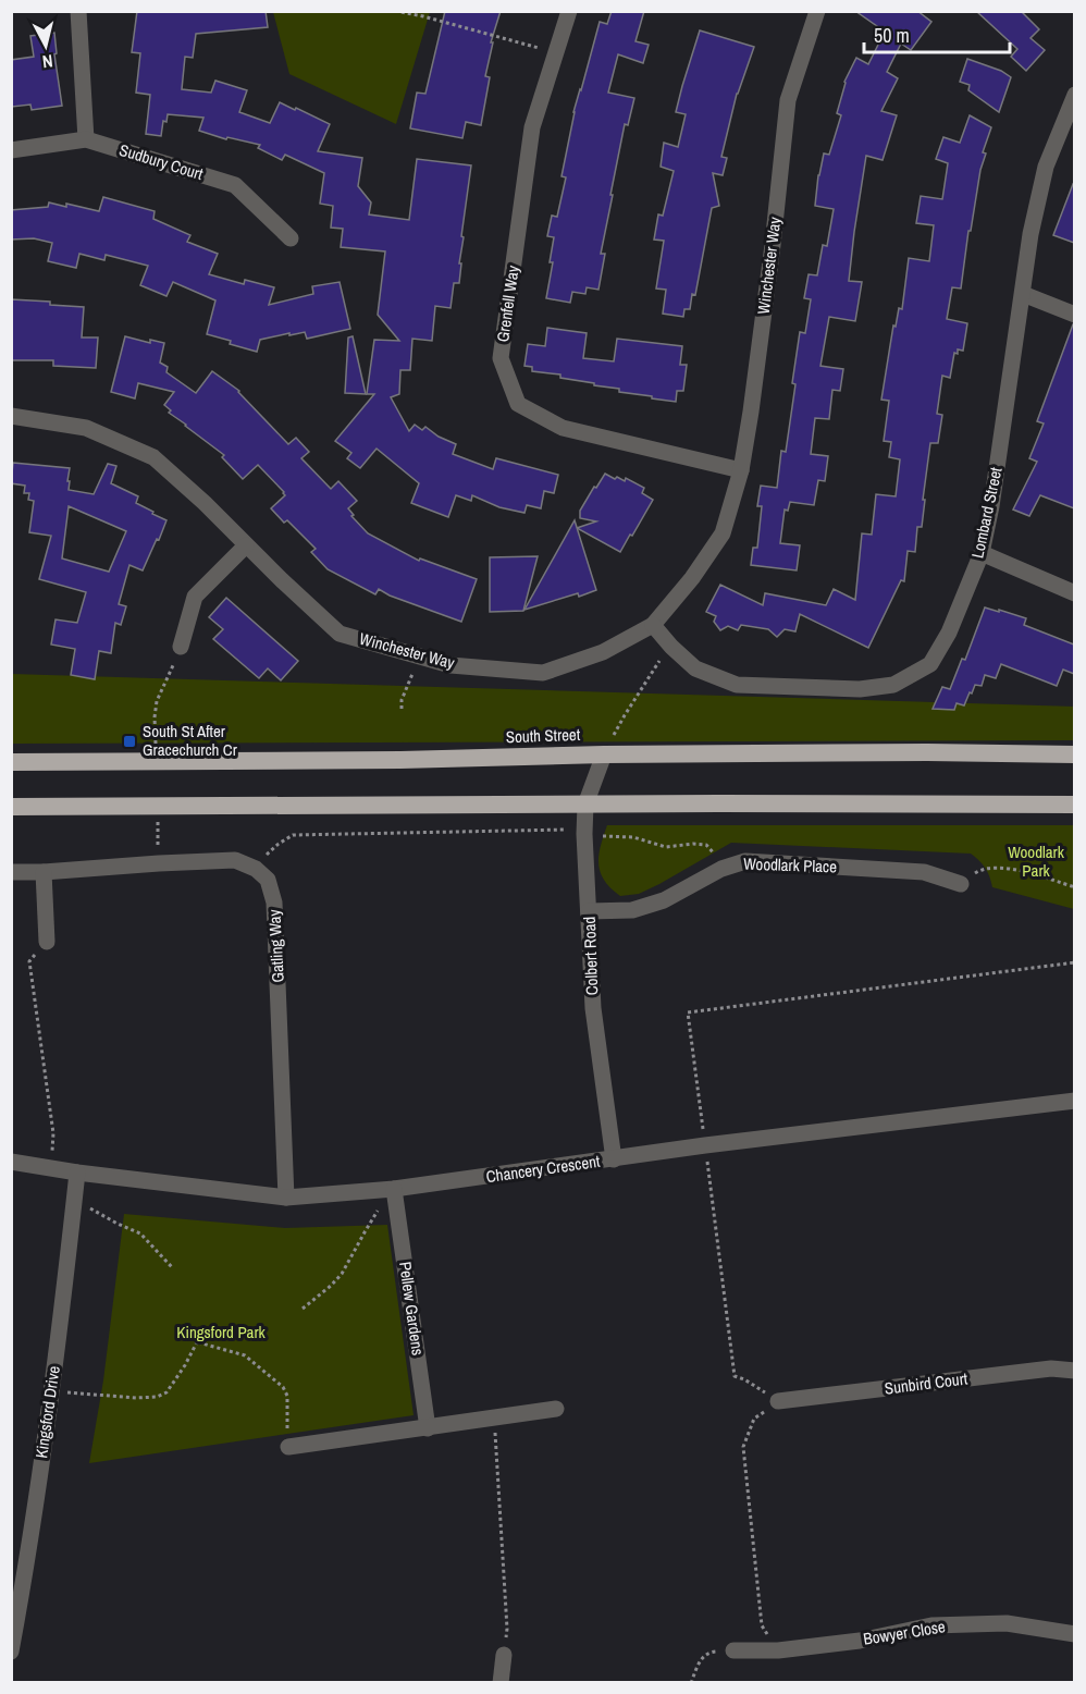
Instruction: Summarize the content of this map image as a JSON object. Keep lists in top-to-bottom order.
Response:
{
  "streets": {
    "highway": ["South Street"],
    "street": [
      "Sudbury Court",
      "Winchester Way",
      "Grenfell Way",
      "Lombard Street",
      "Woodlark Place",
      "Gatling Way",
      "Colbert Road",
      "Chancery Crescent",
      "Pellew Gardens",
      "Sunbird Court",
      "Kingsford Drive",
      "Bowyer Close"
    ]
  },
  "crossings": [
    ["Winchester Way", "Grenfell Way"],
    ["Winchester Way", "Lombard Street"],
    ["South Street", "Colbert Road"],
    ["Woodlark Place", "Colbert Road"],
    ["Gatling Way", "Chancery Crescent"],
    ["Colbert Road", "Chancery Crescent"],
    ["Chancery Crescent", "Pellew Gardens"],
    ["Chancery Crescent", "Kingsford Drive"]
  ],
  "parks": ["Woodlark Park", "Kingsford Park"],
  "places": {
    "transit": ["South St After Gracechurch Cr"]
  },
  "scale_bar": "50 m",
  "north": "bottom"
}
